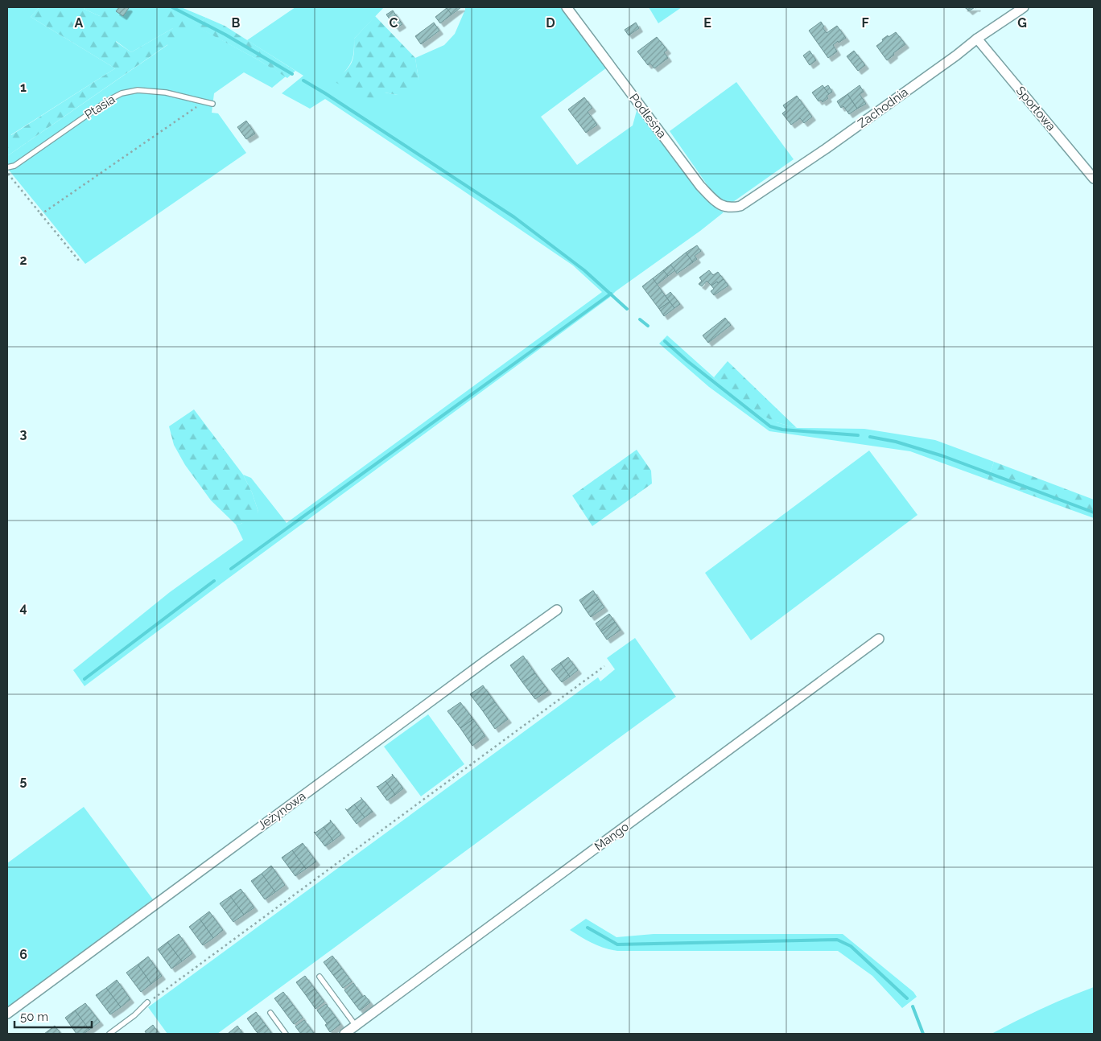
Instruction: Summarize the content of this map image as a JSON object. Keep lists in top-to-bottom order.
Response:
{
  "streets": {
    "street": [
      "Zachodnia",
      "Sportowa",
      "Podleśna",
      "Jeżynowa",
      "Mango"
    ],
    "lane": ["Ptasia"]
  },
  "crossings": [
    ["Zachodnia", "Sportowa"],
    ["Zachodnia", "Podleśna"]
  ],
  "scale_bar": "50 m",
  "grid": {
    "columns": [
      "A",
      "B",
      "C",
      "D",
      "E",
      "F",
      "G"
    ],
    "rows": [
      "1",
      "2",
      "3",
      "4",
      "5",
      "6"
    ]
  }
}
